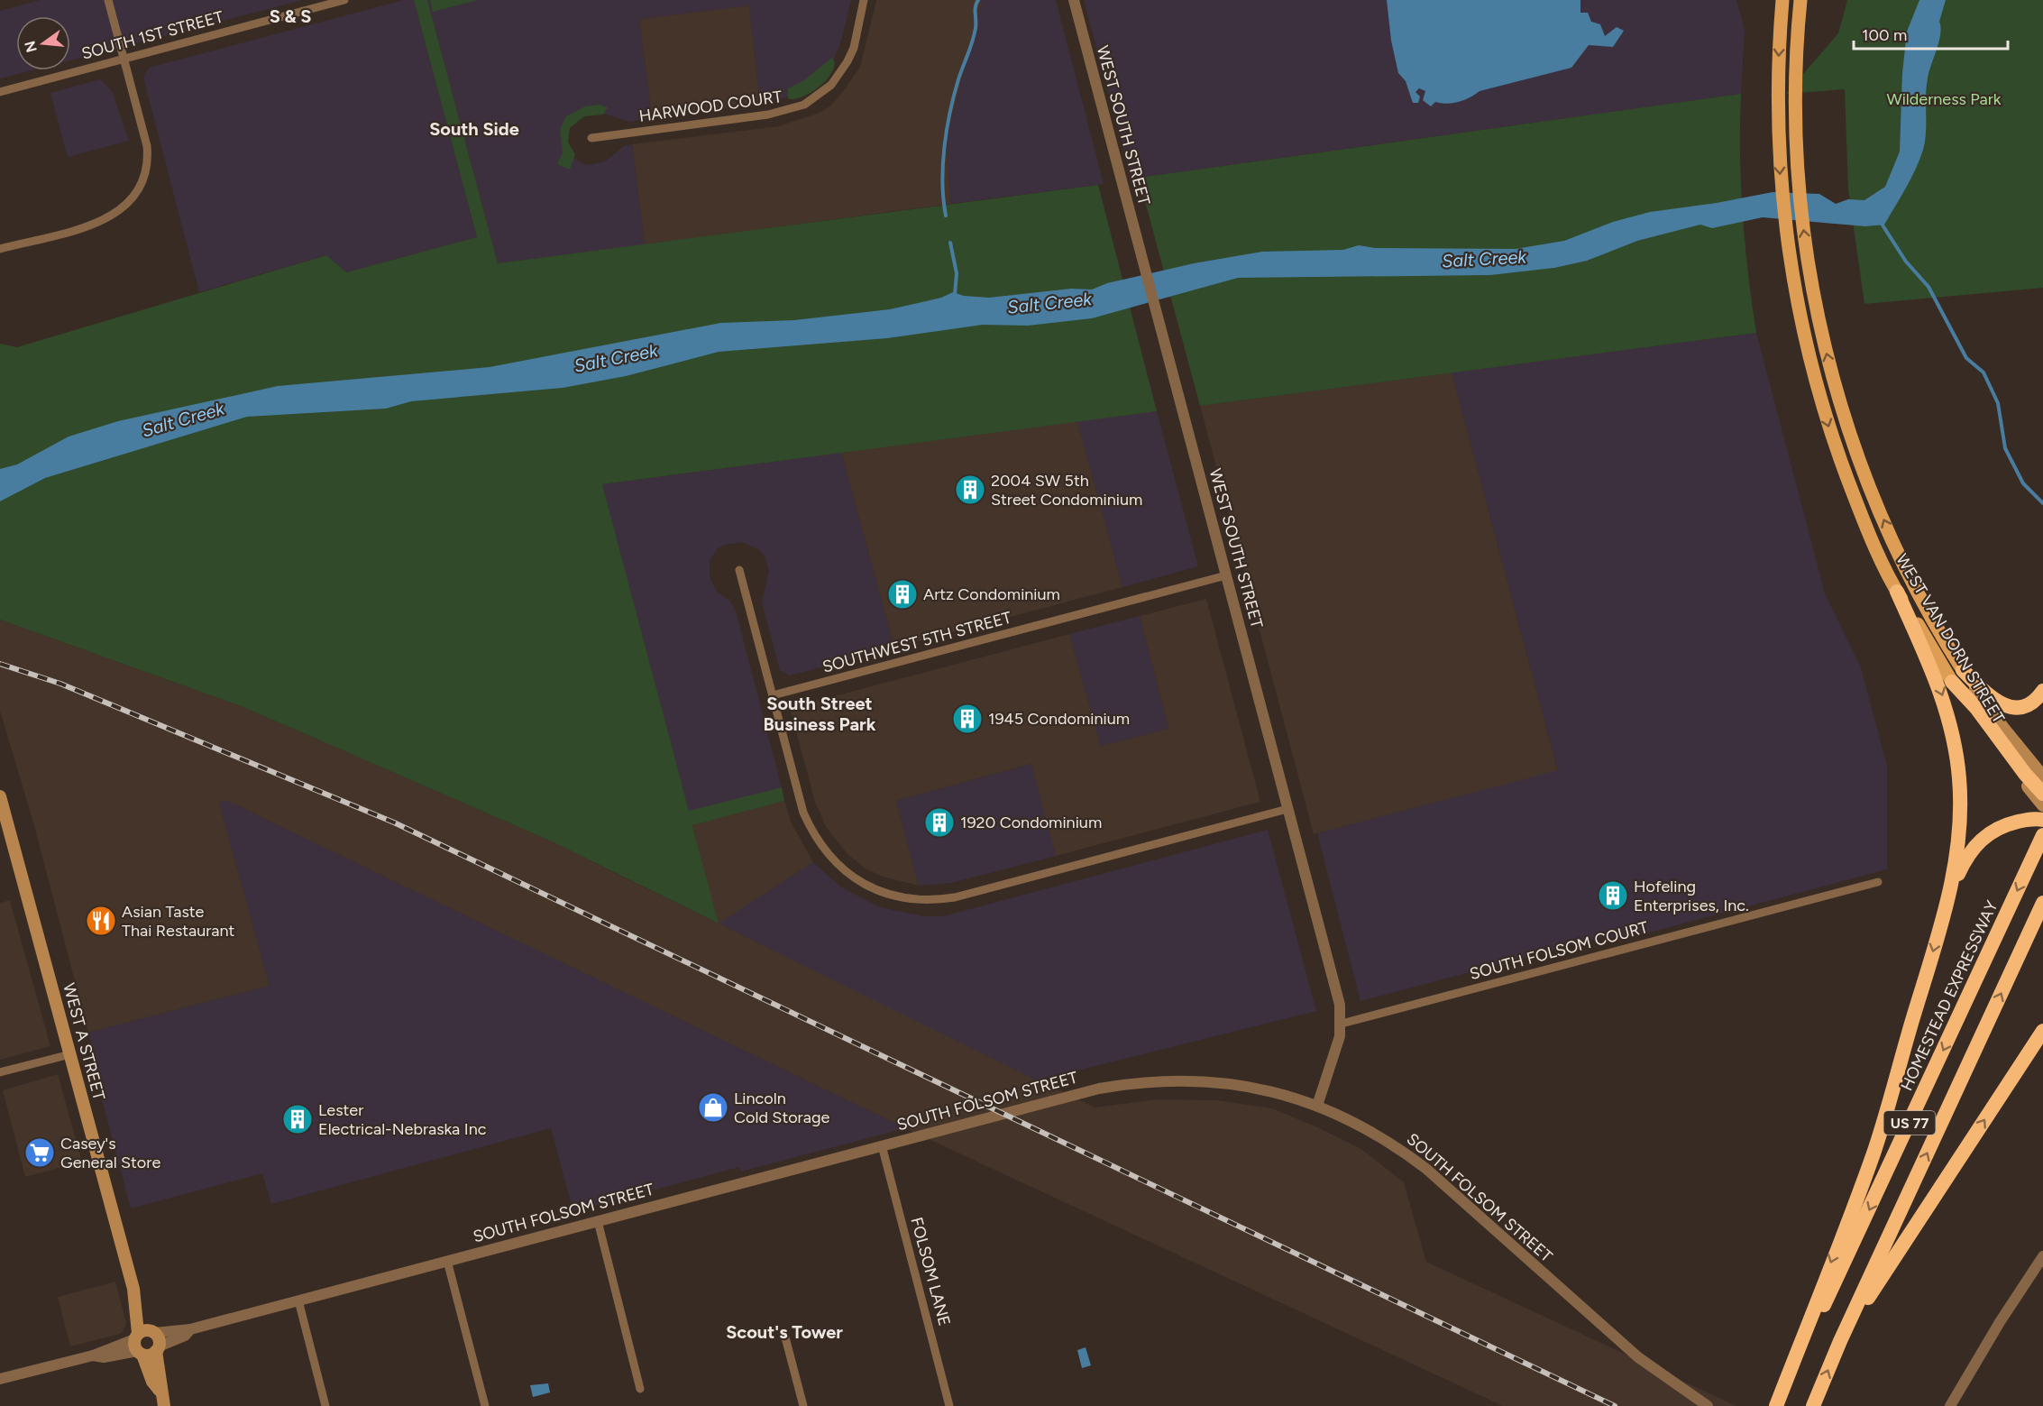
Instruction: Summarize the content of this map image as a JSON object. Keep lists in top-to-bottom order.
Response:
{
  "streets": {
    "highway": ["HOMESTEAD EXPRESSWAY", "US 77"],
    "main road": ["WEST VAN DORN STREET", "WEST A STREET"],
    "street": [
      "SOUTH 1ST STREET",
      "HARWOOD COURT",
      "WEST SOUTH STREET",
      "SOUTHWEST 5TH STREET",
      "SOUTH FOLSOM COURT",
      "SOUTH FOLSOM STREET",
      "FOLSOM LANE"
    ]
  },
  "crossings": [
    ["WEST SOUTH STREET", "SOUTHWEST 5TH STREET"],
    ["WEST SOUTH STREET", "SOUTH FOLSOM COURT"],
    ["WEST SOUTH STREET", "SOUTH FOLSOM STREET"],
    ["WEST A STREET", "SOUTH FOLSOM STREET"],
    ["SOUTH FOLSOM STREET", "FOLSOM LANE"]
  ],
  "districts": [
    "S & S",
    "South Side",
    "South Street Business Park",
    "Scout's Tower"
  ],
  "water": ["Salt Creek"],
  "parks": ["Wilderness Park"],
  "places": {
    "building": [
      "2004 SW 5th Street Condominium",
      "Artz Condominium",
      "1945 Condominium",
      "1920 Condominium",
      "Hofeling Enterprises, Inc.",
      "Lester Electrical-Nebraska Inc"
    ],
    "restaurant": ["Asian Taste Thai Restaurant"],
    "shop": ["Lincoln Cold Storage"],
    "supermarket": ["Casey's General Store"]
  },
  "scale_bar": "100 m",
  "north": "left"
}
